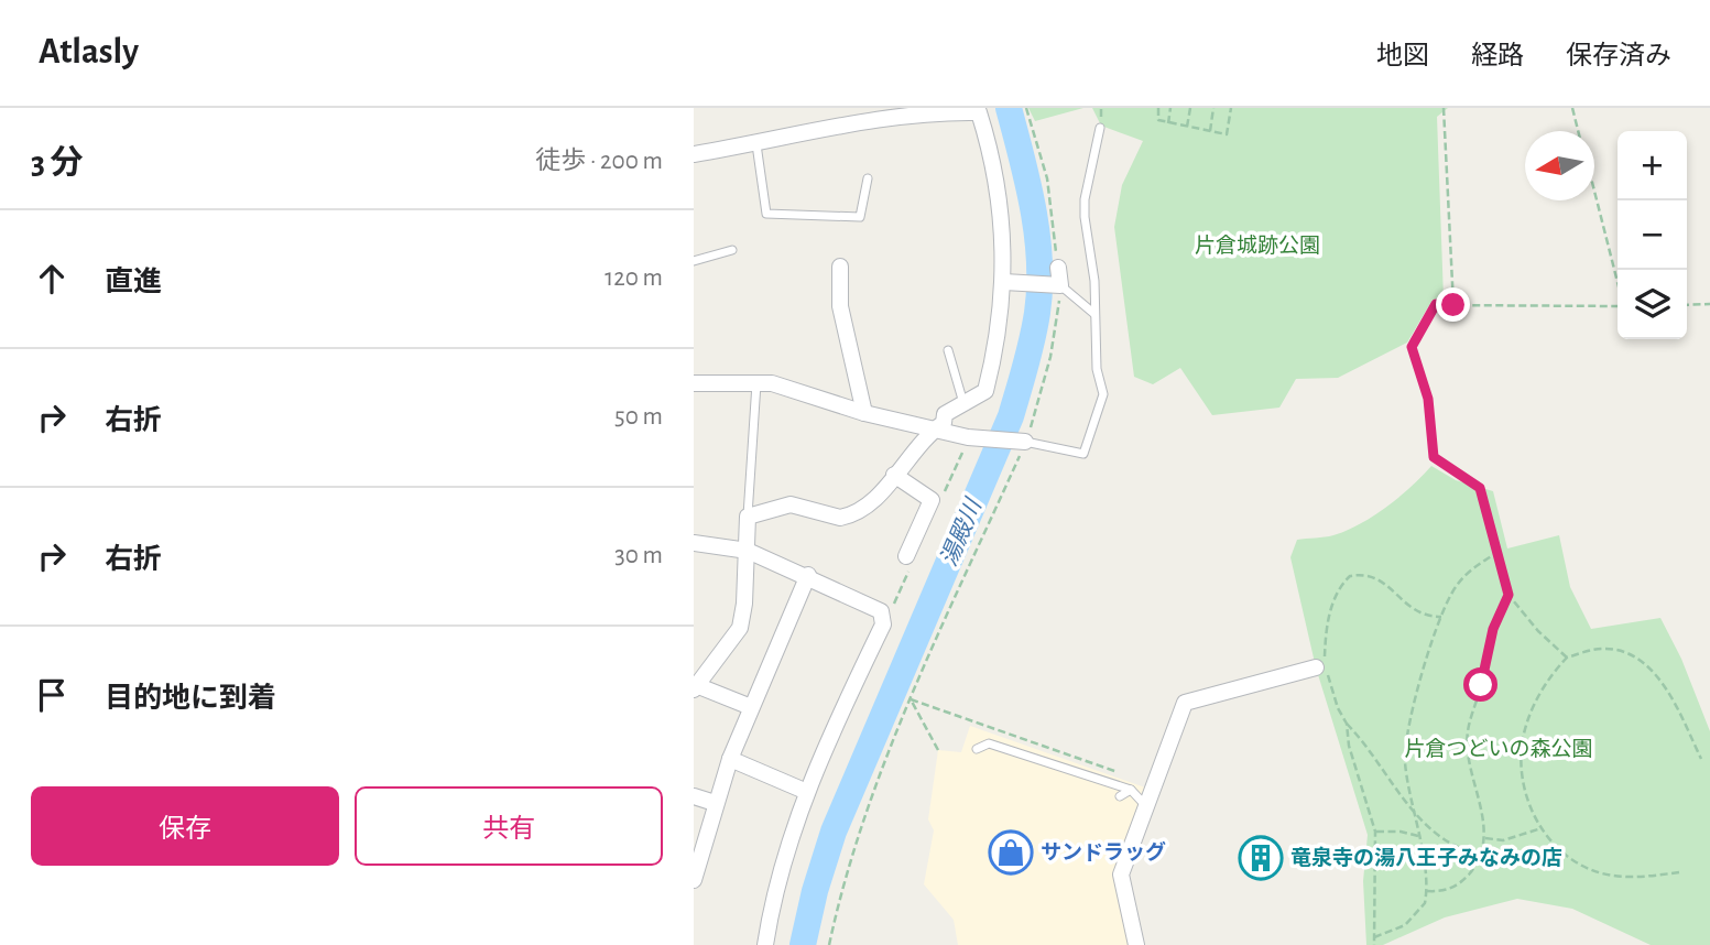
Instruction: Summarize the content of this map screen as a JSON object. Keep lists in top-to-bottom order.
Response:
{
  "water": ["湯殿川"],
  "parks": ["片倉城跡公園", "片倉つどいの森公園"],
  "places": {
    "shop": ["サンドラッグ"],
    "building": ["竜泉寺の湯八王子みなみの店"]
  },
  "north": "left",
  "page": {
    "header": "Atlasly",
    "nav": ["地図", "経路", "保存済み"],
    "heading": ["3 分", "徒歩 · 200 m"],
    "map_buttons": ["+", "−"],
    "list": [
      ["直進", "120 m"],
      ["右折", "50 m"],
      ["右折", "30 m"],
      "目的地に到着"
    ],
    "buttons": ["保存", "共有"]
  }
}
